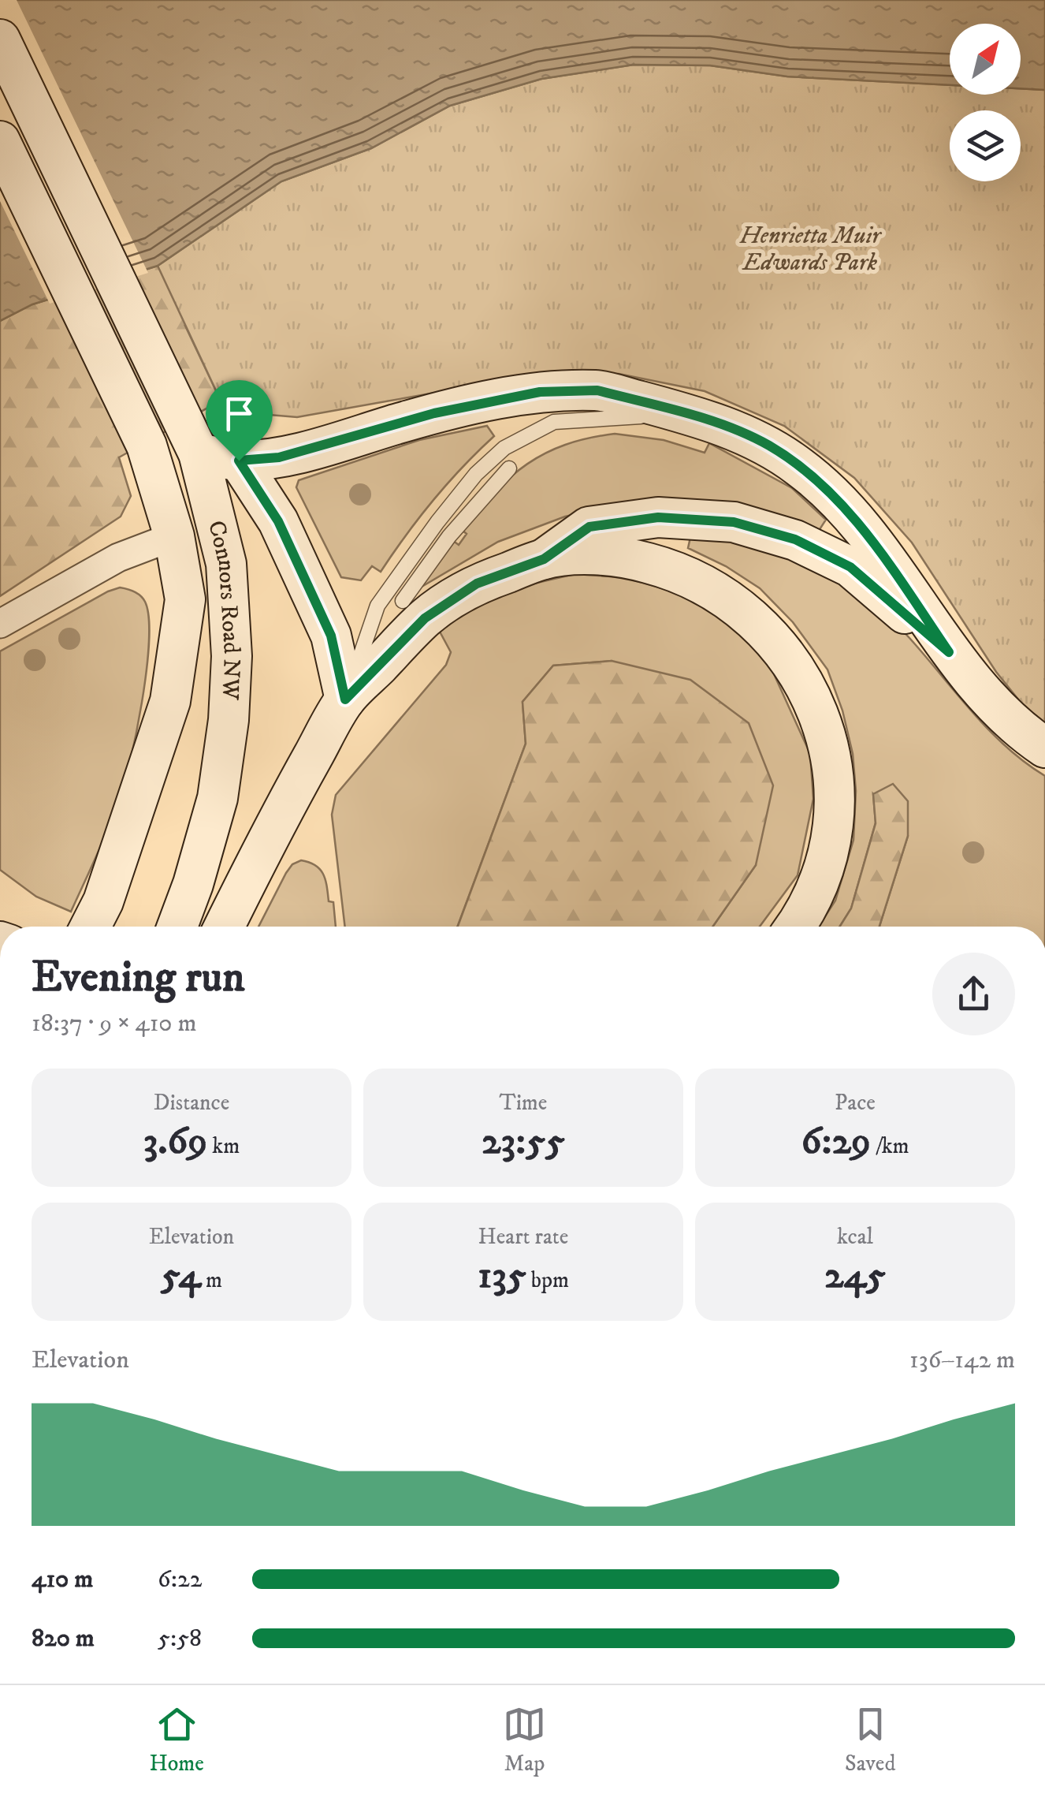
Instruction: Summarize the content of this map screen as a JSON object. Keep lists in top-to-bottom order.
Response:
{
  "streets": {
    "main road": ["Connors Road NW"]
  },
  "parks": ["Henrietta Muir Edwards Park"],
  "north": "top right",
  "page": {
    "heading": ["Evening run", "18:37 · 9 × 410 m"],
    "stats": [
      ["Distance", "3.69 km"],
      ["Time", "23:55"],
      ["Pace", "6:29 /km"],
      ["Elevation", "54 m"],
      ["Heart rate", "135 bpm"],
      ["kcal", "245"]
    ],
    "chart": ["Elevation", "136–142 m"],
    "list": [
      {
        "name": "410 m",
        "note": "6:22"
      },
      {
        "name": "820 m",
        "note": "5:58"
      }
    ],
    "tabs": ["Home", "Map", "Saved"]
  }
}
